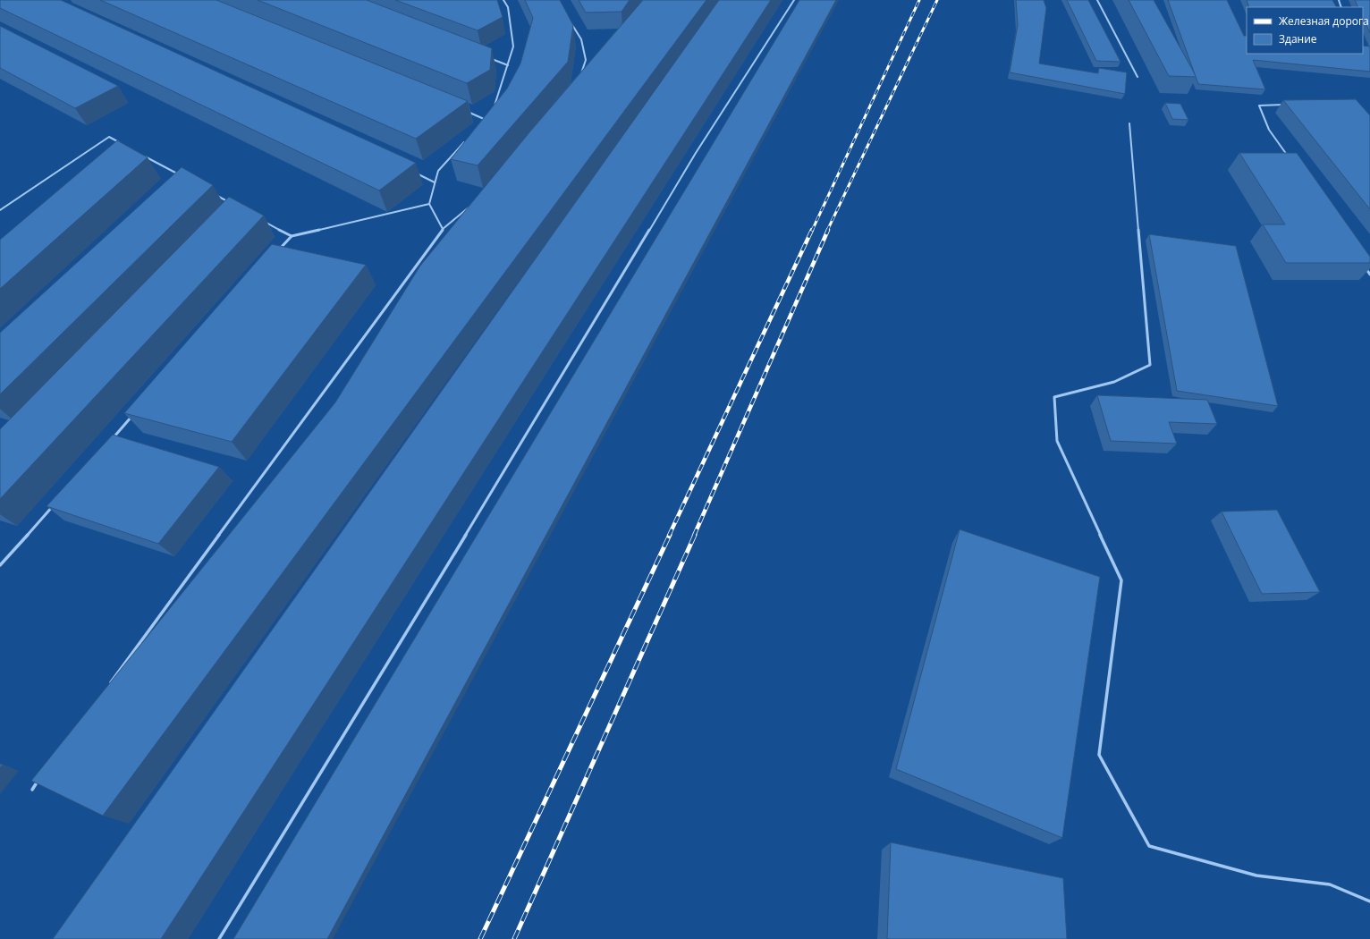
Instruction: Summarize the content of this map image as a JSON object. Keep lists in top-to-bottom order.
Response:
{
  "legend": ["Железная дорога", "Здание"]
}
